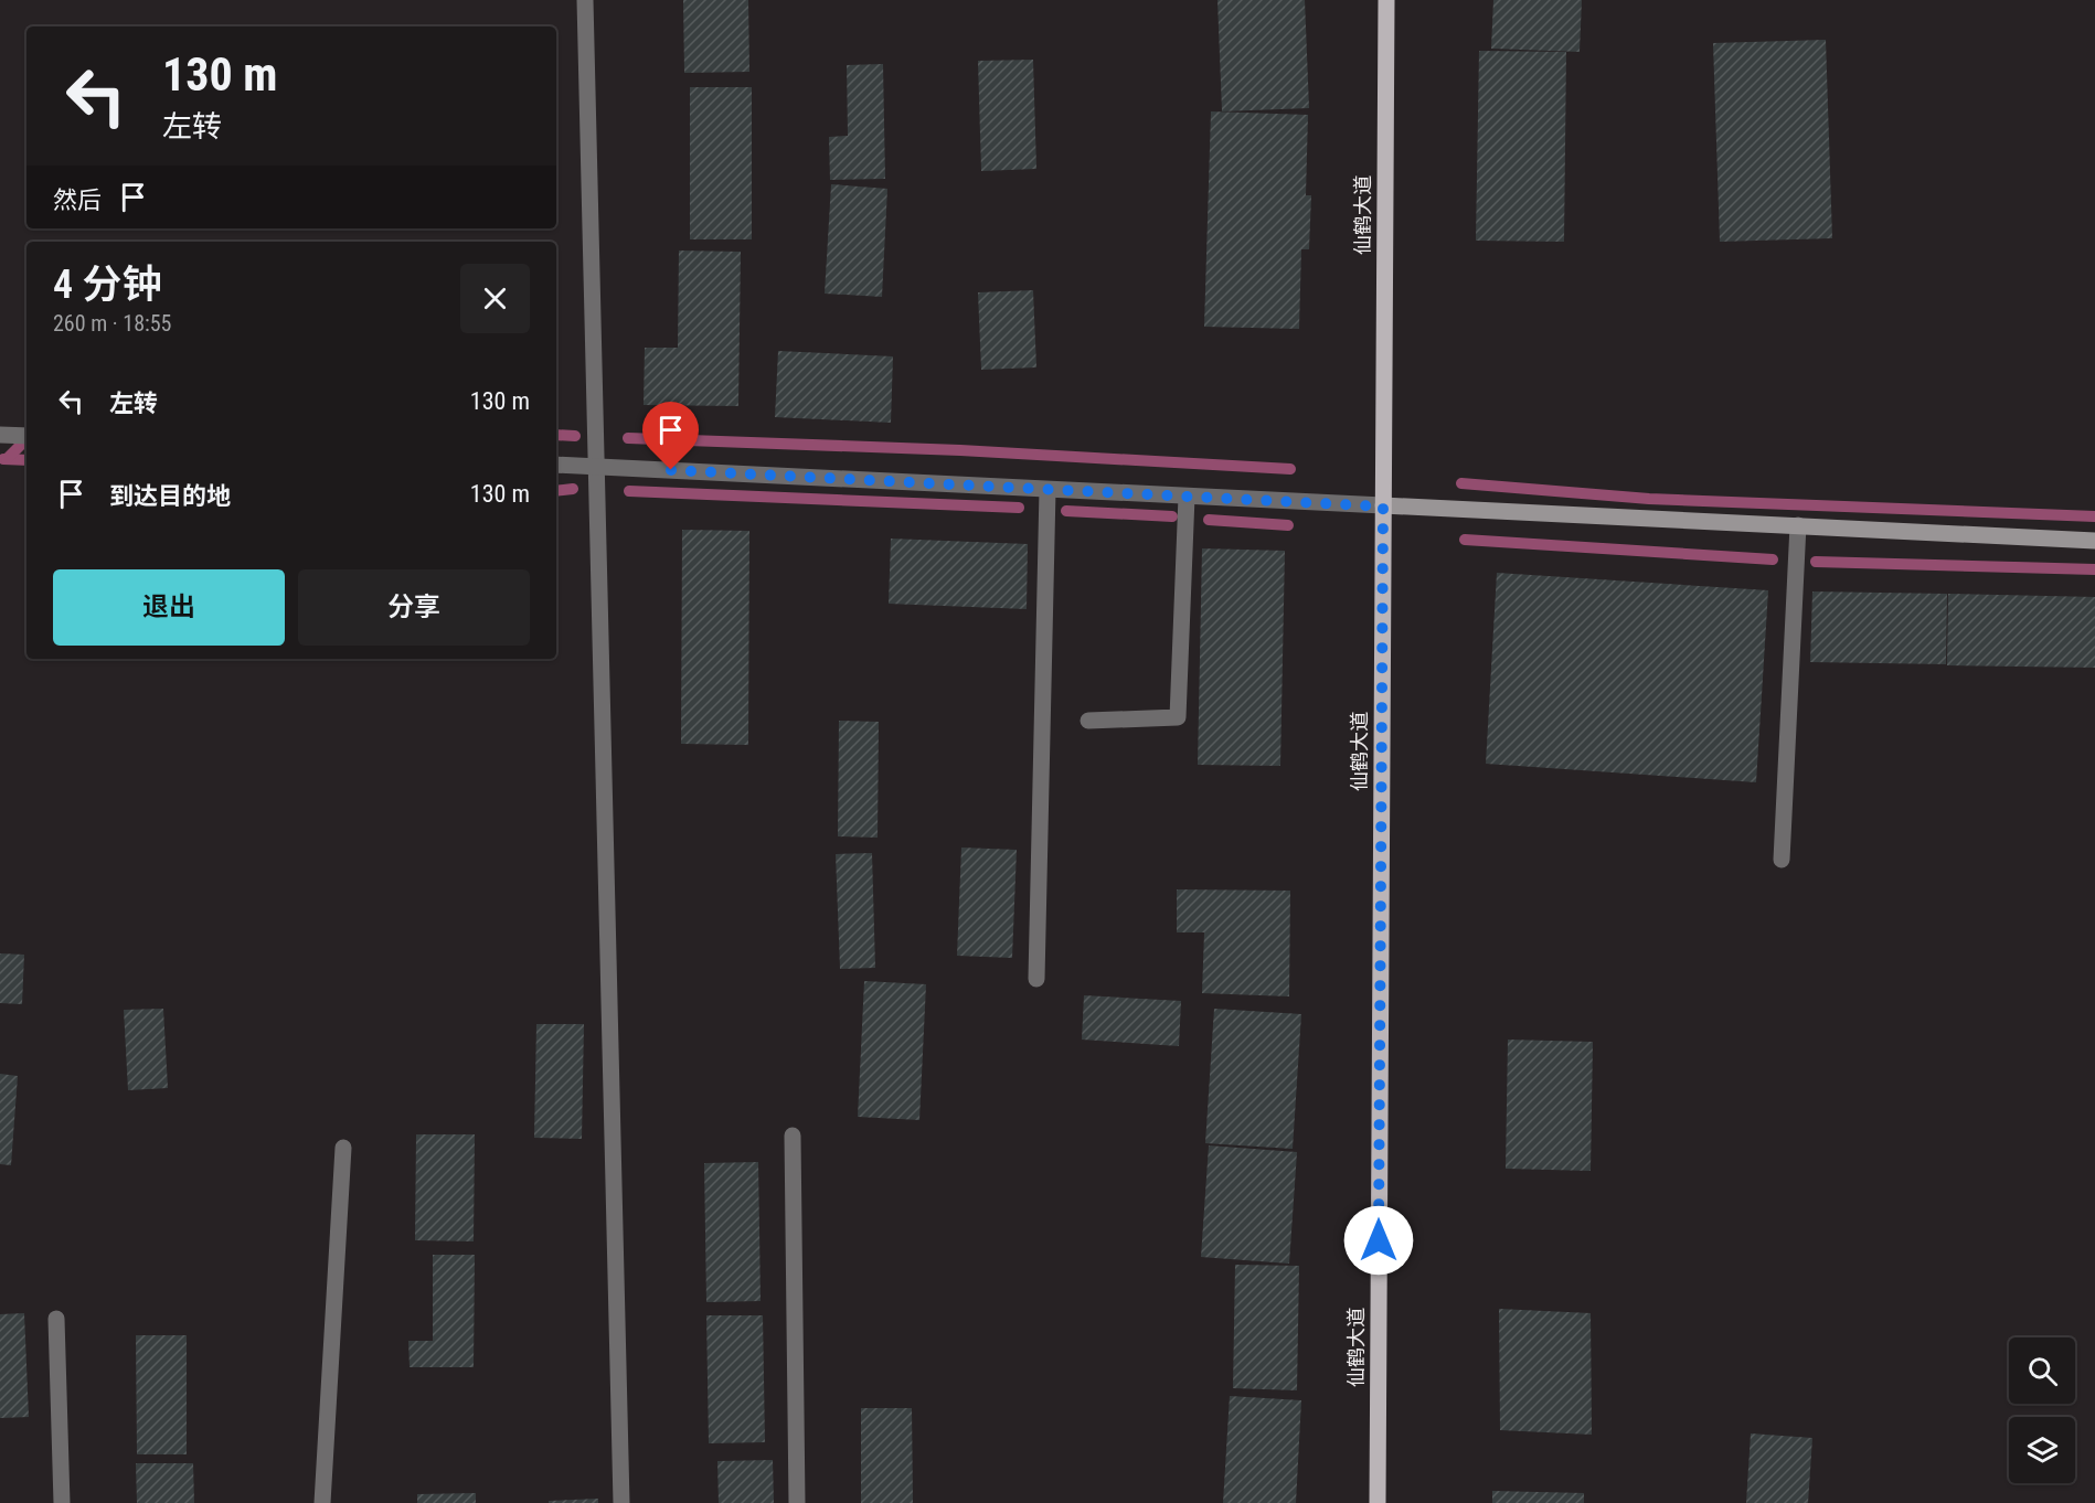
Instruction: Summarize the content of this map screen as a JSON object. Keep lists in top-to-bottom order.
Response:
{
  "streets": {
    "main road": ["仙鹤大道"]
  },
  "page": {
    "turn": ["130 m", "左转"],
    "then": "然后",
    "heading": ["4 分钟", "260 m · 18:55"],
    "list": [
      {
        "name": "左转",
        "value": "130 m"
      },
      {
        "name": "到达目的地",
        "value": "130 m"
      }
    ],
    "buttons": ["退出", "分享"]
  }
}
